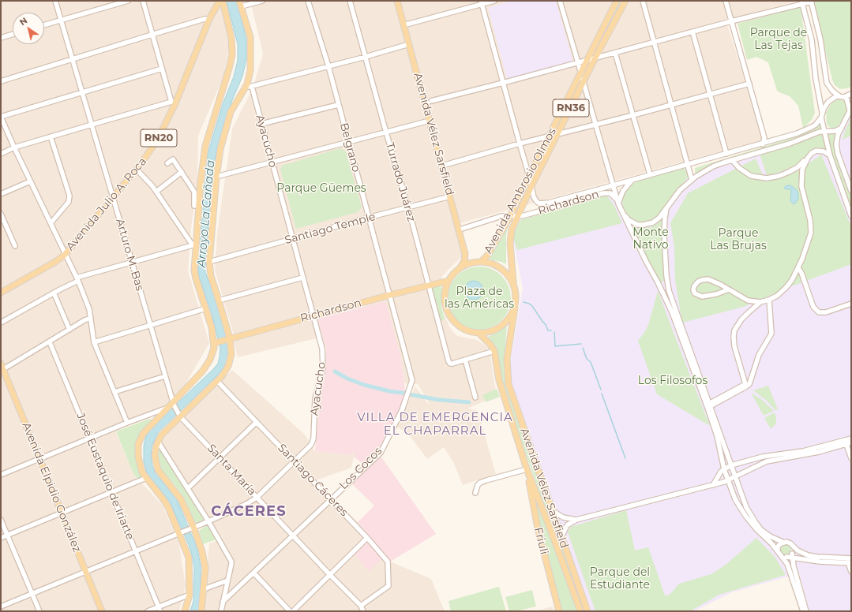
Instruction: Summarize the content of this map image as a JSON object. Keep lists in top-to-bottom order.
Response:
{
  "streets": {
    "main road": [
      "RN36",
      "Avenida Vélez Sarsfield",
      "RN20",
      "Avenida Ambrosio Olmos",
      "Richardson",
      "Avenida Julio A. Roca",
      "Avenida Elpidio González",
      "Friuli"
    ],
    "street": [
      "Ayacucho",
      "Belgrano",
      "Turrado Juárez",
      "Santiago Temple",
      "Arturo M. Bas",
      "Los Cocos",
      "Santa María",
      "José Eustaquio de Iriarte",
      "Santiago Cáceres"
    ]
  },
  "crossings": [
    ["RN36", "Avenida Vélez Sarsfield"],
    ["RN36", "Avenida Ambrosio Olmos"],
    ["RN36", "Richardson"],
    ["Avenida Vélez Sarsfield", "Avenida Ambrosio Olmos"],
    ["Avenida Vélez Sarsfield", "Richardson"],
    ["Avenida Vélez Sarsfield", "Santiago Temple"],
    ["Avenida Vélez Sarsfield", "Friuli"],
    ["Ayacucho", "Richardson"],
    ["Ayacucho", "Santiago Temple"],
    ["Ayacucho", "Santa María"],
    ["Ayacucho", "José Eustaquio de Iriarte"],
    ["Ayacucho", "Santiago Cáceres"],
    ["Ayacucho", "Avenida Elpidio González"],
    ["Belgrano", "Richardson"],
    ["Belgrano", "Santiago Temple"],
    ["Belgrano", "Los Cocos"],
    ["Turrado Juárez", "Richardson"],
    ["Turrado Juárez", "Santiago Temple"],
    ["Avenida Ambrosio Olmos", "Richardson"],
    ["Richardson", "Los Cocos"],
    ["Avenida Julio A. Roca", "Arturo M. Bas"],
    ["Arturo M. Bas", "Santa María"],
    ["Los Cocos", "Santa María"],
    ["Los Cocos", "Santiago Cáceres"],
    ["Santa María", "Santiago Cáceres"]
  ],
  "districts": ["VILLA DE EMERGENCIA EL CHAPARRAL", "CÁCERES"],
  "water": ["Arroyo La Cañada"],
  "parks": [
    "Parque de Las Tejas",
    "Parque Güemes",
    "Monte Nativo",
    "Parque Las Brujas",
    "Plaza de las Américas",
    "Los Filosofos",
    "Parque del Estudiante"
  ],
  "north": "top left"
}
